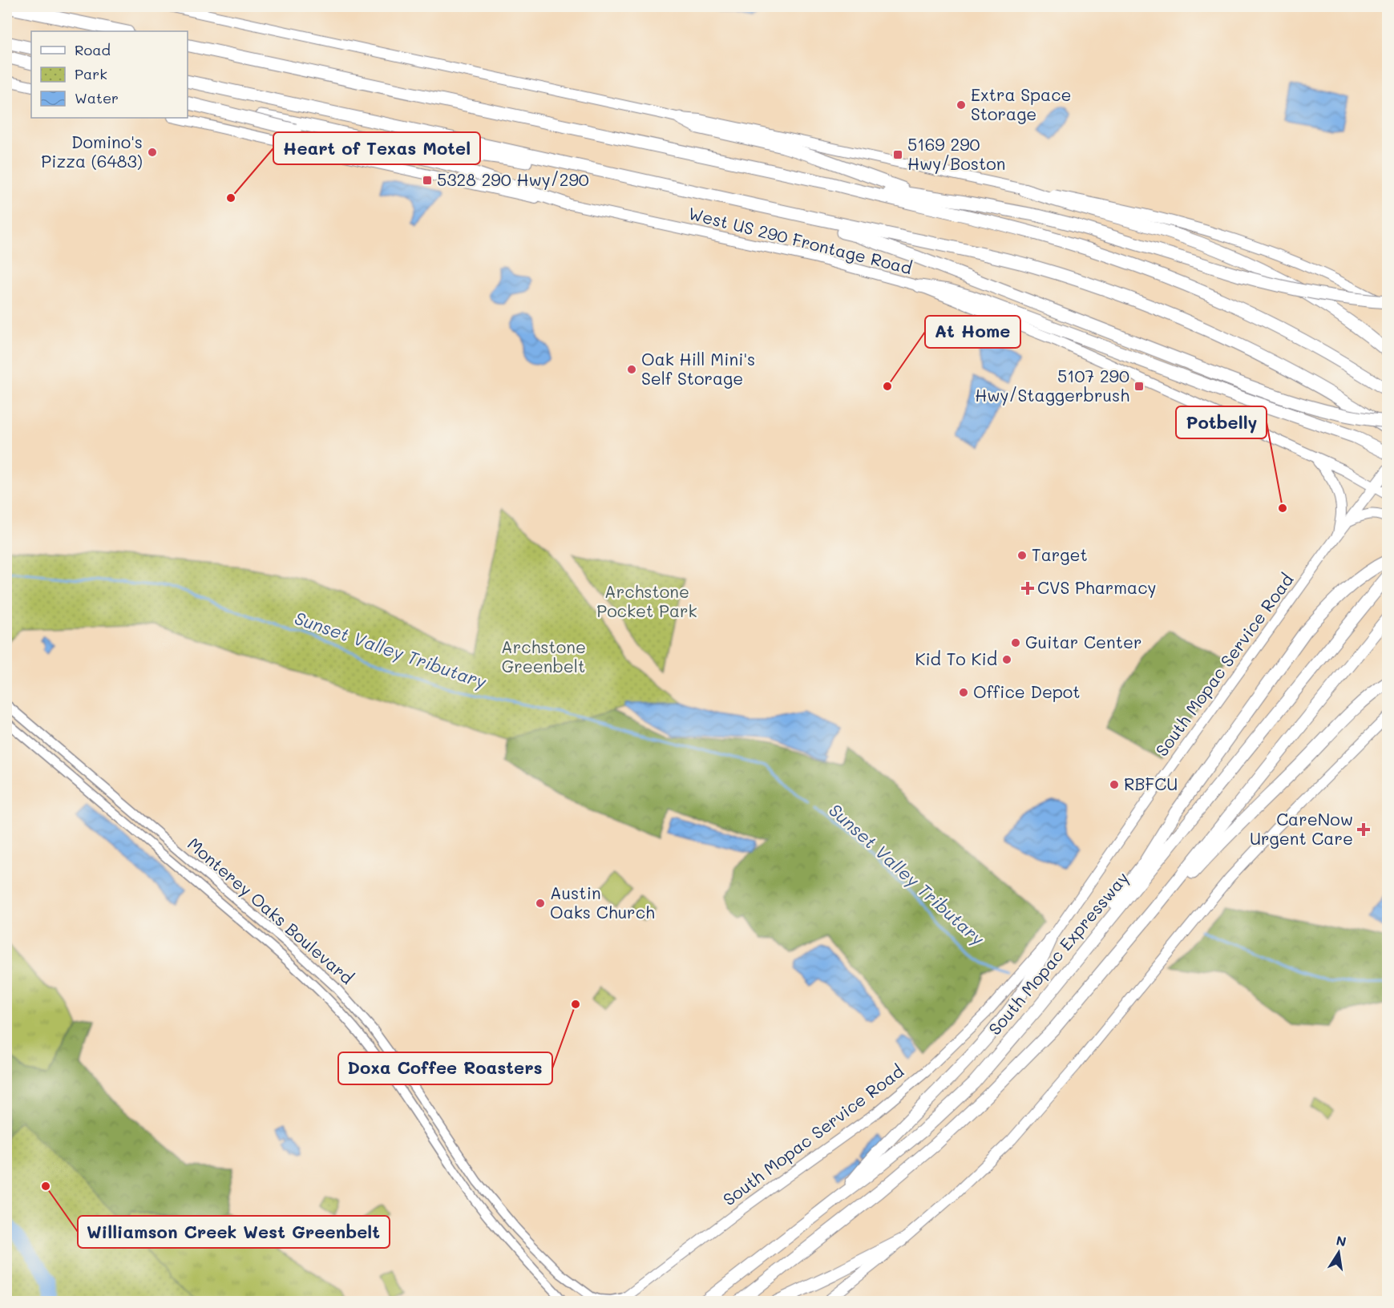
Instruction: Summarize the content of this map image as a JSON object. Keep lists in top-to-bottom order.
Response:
{
  "streets": {
    "highway": ["South Mopac Expressway"],
    "main road": ["West US 290 Frontage Road", "South Mopac Service Road"],
    "street": ["Monterey Oaks Boulevard"]
  },
  "crossings": [
    ["West US 290 Frontage Road", "South Mopac Service Road"],
    ["South Mopac Service Road", "Monterey Oaks Boulevard"]
  ],
  "water": ["Sunset Valley Tributary"],
  "parks": ["Archstone Pocket Park", "Archstone Greenbelt"],
  "places": {
    "other": [
      "Extra Space Storage",
      "Domino's Pizza (6483)",
      "Heart of Texas Motel",
      "Oak Hill Mini's Self Storage",
      "At Home",
      "Potbelly",
      "Target",
      "Guitar Center",
      "Kid To Kid",
      "Office Depot",
      "RBFCU",
      "Austin Oaks Church",
      "Doxa Coffee Roasters",
      "Williamson Creek West Greenbelt"
    ],
    "transit": ["5169 290 Hwy/Boston", "5328 290 Hwy/290", "5107 290 Hwy/Staggerbrush"],
    "health": ["CVS Pharmacy", "CareNow Urgent Care"]
  },
  "legend": ["Road", "Park", "Water"],
  "north": "top"
}
